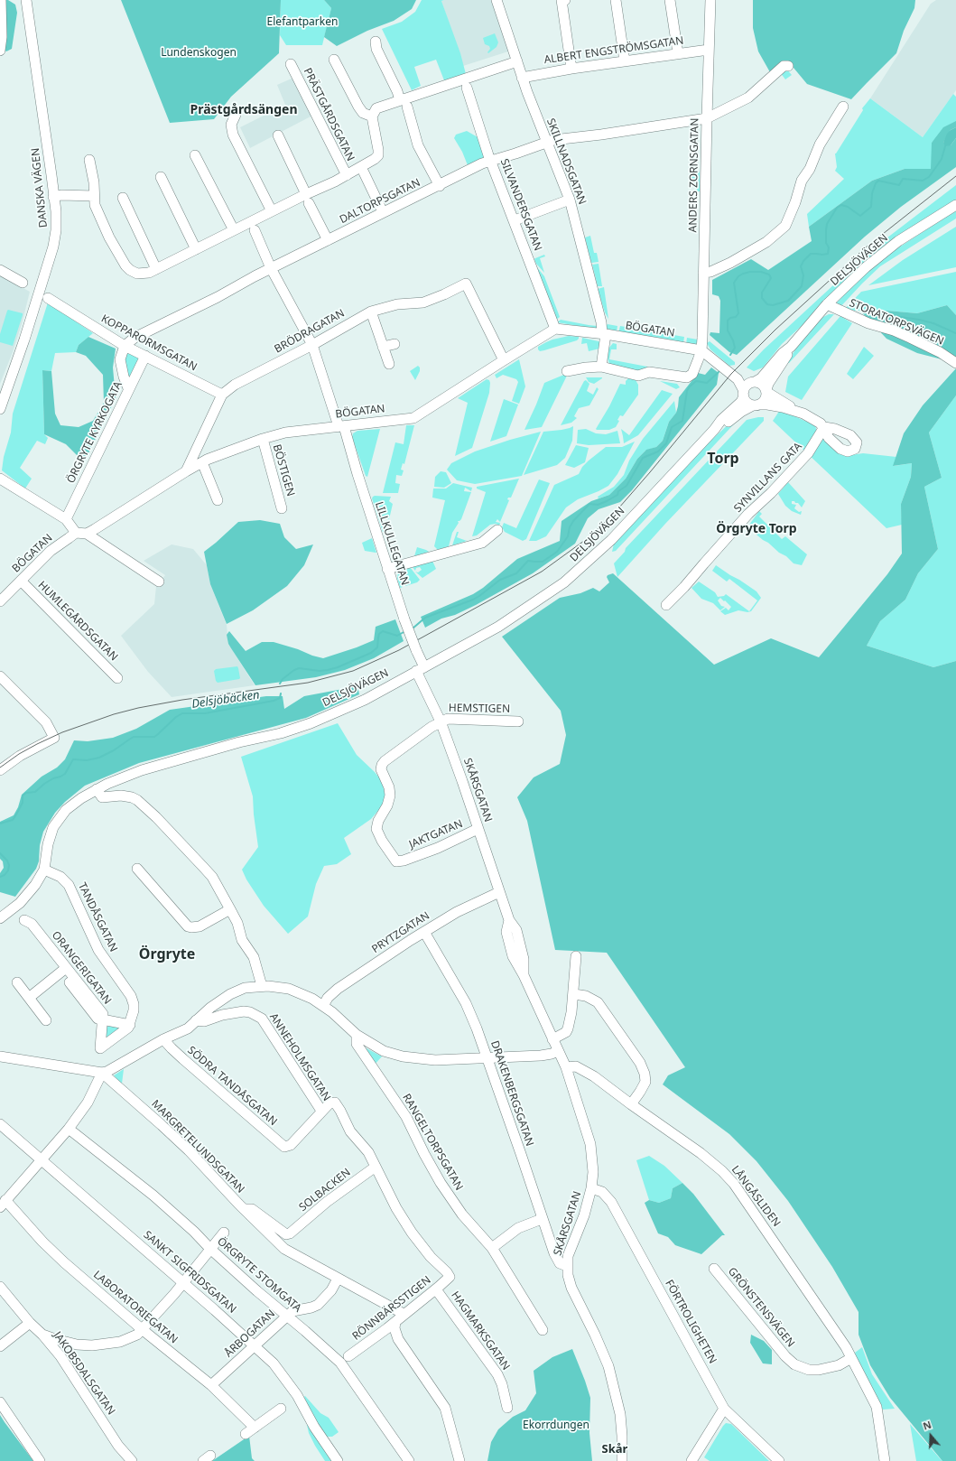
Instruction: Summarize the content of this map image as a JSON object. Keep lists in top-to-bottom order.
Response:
{
  "streets": {
    "street": [
      "ALBERT ENGSTRÖMSGATAN",
      "PRÄSTGÅRDSGATAN",
      "SKILLNADSGATAN",
      "ANDERS ZORNSGATAN",
      "DANSKA VÄGEN",
      "DALTORPSGATAN",
      "SILVANDERSGATAN",
      "DELSJÖVÄGEN",
      "STORATORPSVÄGEN",
      "BÖGATAN",
      "BRÖDRAGATAN",
      "KOPPARORMSGATAN",
      "ÖRGRYTE KYRKOGATA",
      "BÖSTIGEN",
      "SYNVILLANS GATA",
      "LILLKULLEGATAN",
      "HUMLEGÅRDSGATAN",
      "HEMSTIGEN",
      "SKÅRSGATAN",
      "JAKTGATAN",
      "TANDÅSGATAN",
      "PRYTZGATAN",
      "ORANGERIGATAN",
      "ANNEHOLMSGATAN",
      "SÖDRA TANDÅSGATAN",
      "DRAKENBERGSGATAN",
      "RANGELTORPSGATAN",
      "MARGRETELUNDSGATAN",
      "SOLBACKEN",
      "LÅNGÅSLIDEN",
      "SANKT SIGFRIDSGATAN",
      "ÖRGRYTE STOMGATA",
      "LABORATORIEGATAN",
      "GRÖNSTENSVÄGEN",
      "RÖNNBÄRSSTIGEN",
      "FÖRTROLIGHETEN",
      "HAGMARKSGATAN",
      "ÅRBOGATAN",
      "JAKOBSDALSGATAN"
    ]
  },
  "crossings": [
    ["ALBERT ENGSTRÖMSGATAN", "SKILLNADSGATAN"],
    ["ALBERT ENGSTRÖMSGATAN", "ANDERS ZORNSGATAN"],
    ["SKILLNADSGATAN", "ANDERS ZORNSGATAN"],
    ["SKILLNADSGATAN", "DALTORPSGATAN"],
    ["SKILLNADSGATAN", "BÖGATAN"],
    ["ANDERS ZORNSGATAN", "DALTORPSGATAN"],
    ["ANDERS ZORNSGATAN", "BÖGATAN"],
    ["DALTORPSGATAN", "SILVANDERSGATAN"],
    ["DALTORPSGATAN", "KOPPARORMSGATAN"],
    ["DALTORPSGATAN", "LILLKULLEGATAN"],
    ["SILVANDERSGATAN", "BÖGATAN"],
    ["DELSJÖVÄGEN", "STORATORPSVÄGEN"],
    ["DELSJÖVÄGEN", "BÖGATAN"],
    ["DELSJÖVÄGEN", "LILLKULLEGATAN"],
    ["DELSJÖVÄGEN", "SKÅRSGATAN"],
    ["DELSJÖVÄGEN", "TANDÅSGATAN"],
    ["DELSJÖVÄGEN", "ORANGERIGATAN"],
    ["BÖGATAN", "BRÖDRAGATAN"],
    ["BÖGATAN", "BÖSTIGEN"],
    ["BÖGATAN", "LILLKULLEGATAN"],
    ["BÖGATAN", "HUMLEGÅRDSGATAN"],
    ["BRÖDRAGATAN", "KOPPARORMSGATAN"],
    ["BRÖDRAGATAN", "LILLKULLEGATAN"],
    ["KOPPARORMSGATAN", "ÖRGRYTE KYRKOGATA"],
    ["LILLKULLEGATAN", "SKÅRSGATAN"],
    ["HEMSTIGEN", "SKÅRSGATAN"],
    ["HEMSTIGEN", "JAKTGATAN"],
    ["SKÅRSGATAN", "JAKTGATAN"],
    ["SKÅRSGATAN", "PRYTZGATAN"],
    ["SKÅRSGATAN", "DRAKENBERGSGATAN"],
    ["SKÅRSGATAN", "LÅNGÅSLIDEN"],
    ["SKÅRSGATAN", "FÖRTROLIGHETEN"],
    ["PRYTZGATAN", "DRAKENBERGSGATAN"],
    ["ANNEHOLMSGATAN", "SÖDRA TANDÅSGATAN"],
    ["MARGRETELUNDSGATAN", "SOLBACKEN"],
    ["MARGRETELUNDSGATAN", "RÖNNBÄRSSTIGEN"],
    ["MARGRETELUNDSGATAN", "ÅRBOGATAN"],
    ["SOLBACKEN", "RÖNNBÄRSSTIGEN"],
    ["LÅNGÅSLIDEN", "GRÖNSTENSVÄGEN"],
    ["SANKT SIGFRIDSGATAN", "ÅRBOGATAN"],
    ["ÖRGRYTE STOMGATA", "ÅRBOGATAN"],
    ["LABORATORIEGATAN", "ÅRBOGATAN"],
    ["RÖNNBÄRSSTIGEN", "HAGMARKSGATAN"]
  ],
  "districts": [
    "Prästgårdsängen",
    "Torp",
    "Örgryte Torp",
    "Örgryte",
    "Skår"
  ],
  "water": ["Delsjöbäcken"],
  "parks": ["Elefantparken", "Lundenskogen", "Ekorrdungen"],
  "north": "top"
}
